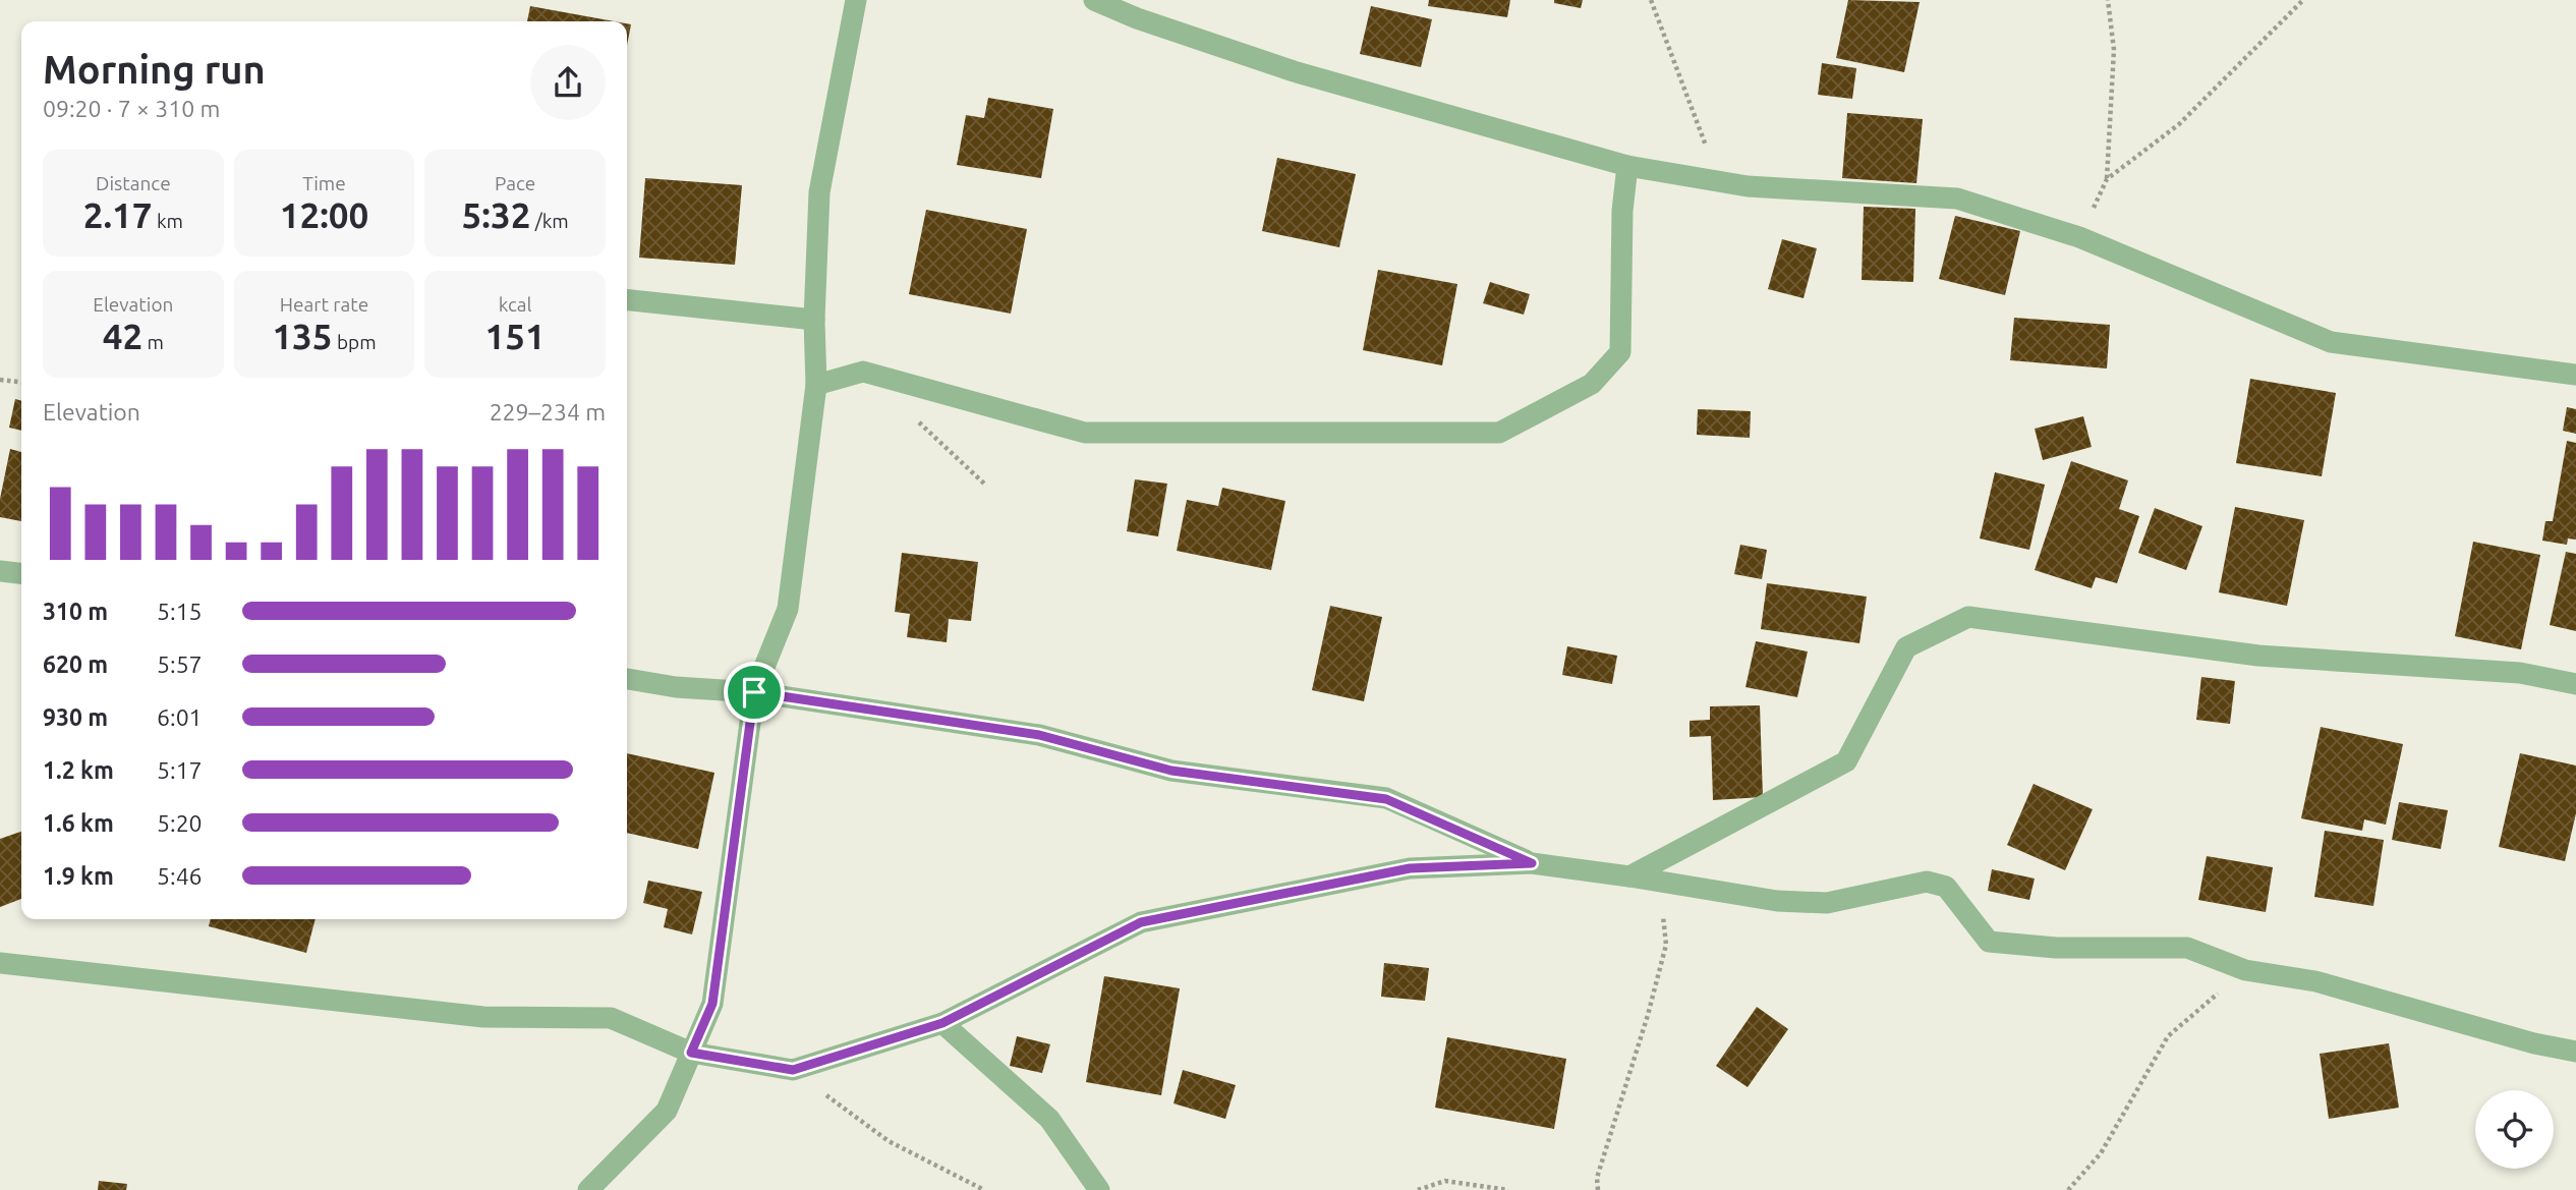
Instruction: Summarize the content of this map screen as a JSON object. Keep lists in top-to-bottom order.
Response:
{
  "page": {
    "heading": ["Morning run", "09:20 · 7 × 310 m"],
    "stats": [
      ["Distance", "2.17 km"],
      ["Time", "12:00"],
      ["Pace", "5:32 /km"],
      ["Elevation", "42 m"],
      ["Heart rate", "135 bpm"],
      ["kcal", "151"]
    ],
    "chart": ["Elevation", "229–234 m"],
    "list": [
      {
        "name": "310 m",
        "note": "5:15"
      },
      {
        "name": "620 m",
        "note": "5:57"
      },
      {
        "name": "930 m",
        "note": "6:01"
      },
      {
        "name": "1.2 km",
        "note": "5:17"
      },
      {
        "name": "1.6 km",
        "note": "5:20"
      },
      {
        "name": "1.9 km",
        "note": "5:46"
      }
    ]
  }
}
